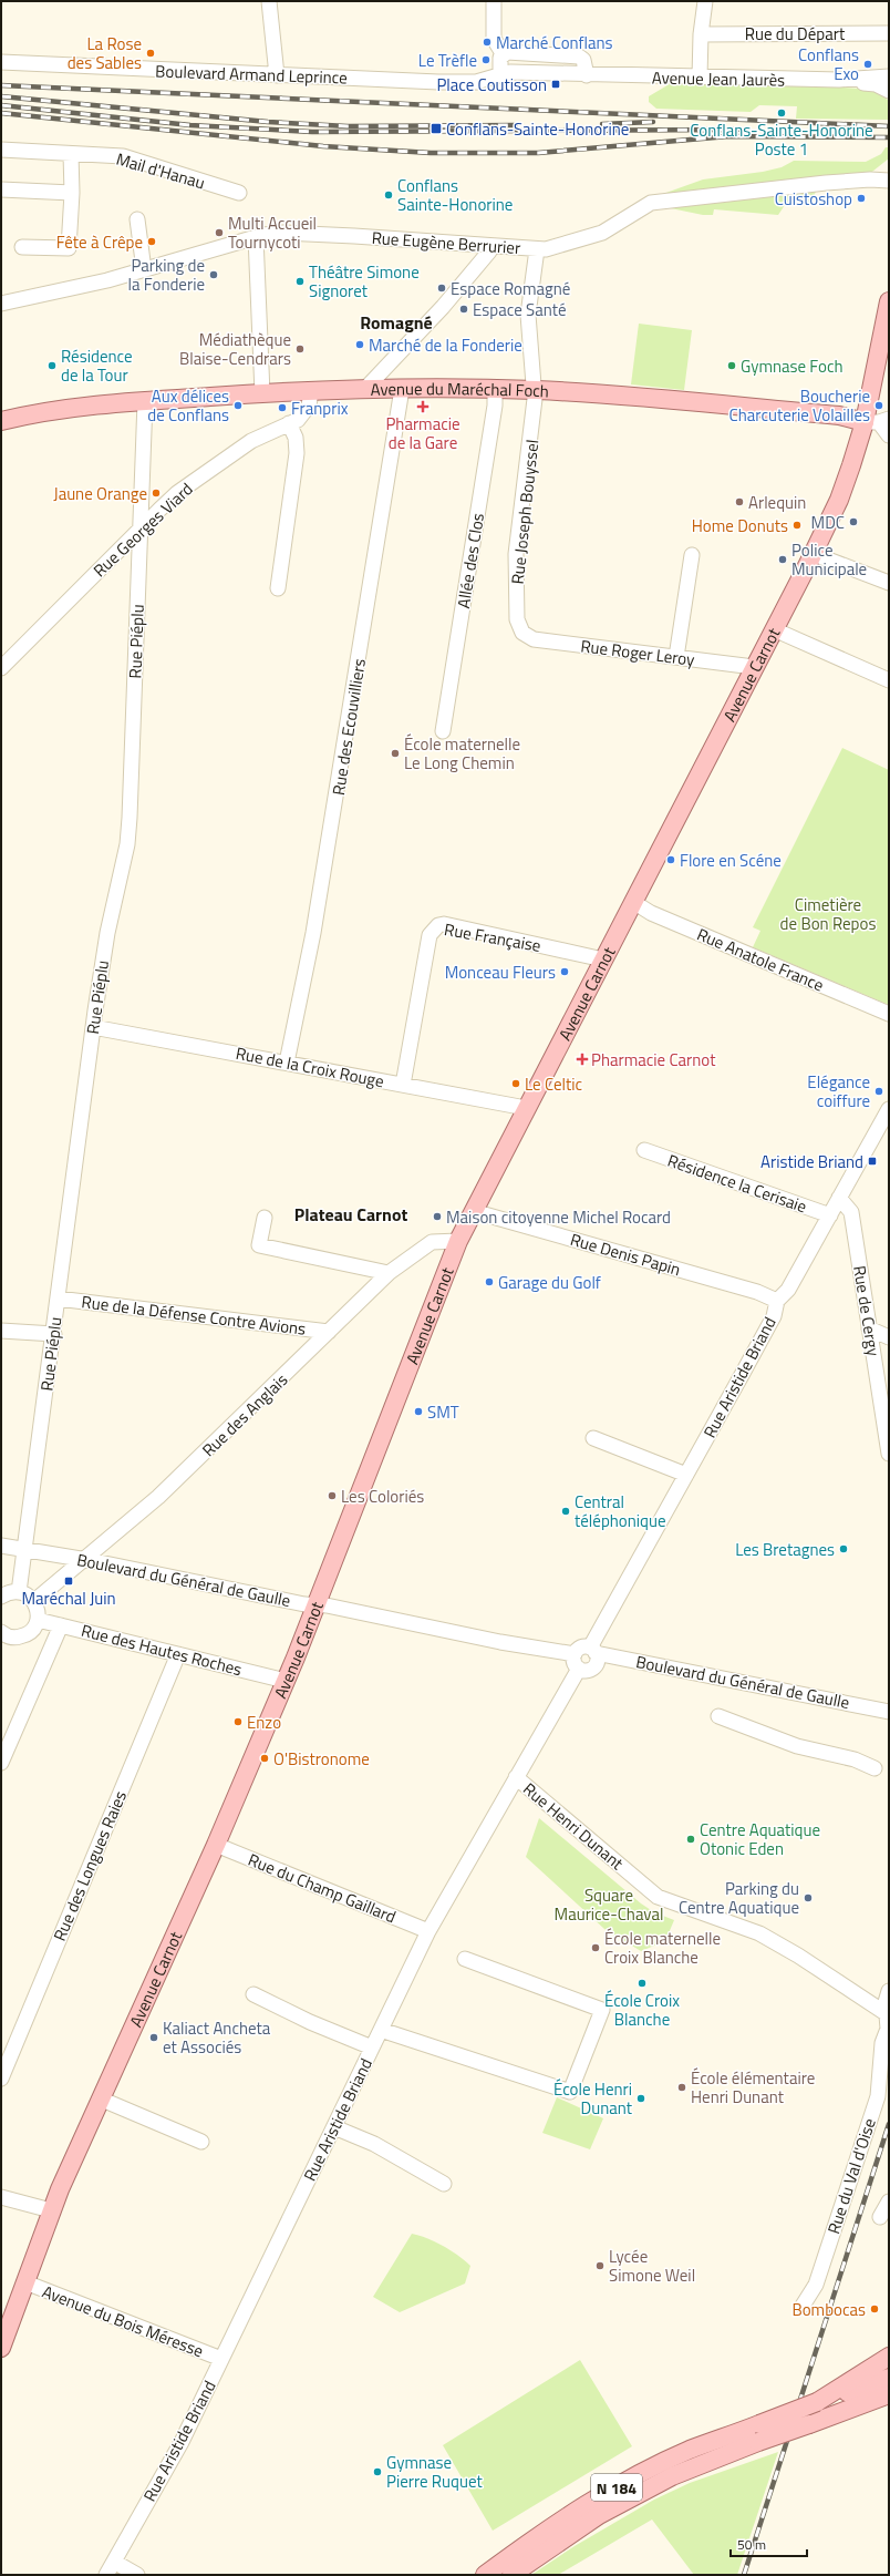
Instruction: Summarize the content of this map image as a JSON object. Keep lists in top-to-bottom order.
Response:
{
  "streets": {
    "main road": ["Avenue du Maréchal Foch", "Avenue Carnot", "N 184"],
    "street": [
      "Rue du Départ",
      "Boulevard Armand Leprince",
      "Avenue Jean Jaurès",
      "Mail d'Hanau",
      "Rue Eugène Berrurier",
      "Rue Joseph Bouyssel",
      "Rue Georges Viard",
      "Allée des Clos",
      "Rue Piéplu",
      "Rue Roger Leroy",
      "Rue des Ecouvilliers",
      "Rue Française",
      "Rue Anatole France",
      "Rue de la Croix Rouge",
      "Résidence la Cerisaie",
      "Rue Denis Papin",
      "Rue de Cergy",
      "Rue de la Défense Contre Avions",
      "Rue Aristide Briand",
      "Rue des Anglais",
      "Boulevard du Général de Gaulle",
      "Rue des Hautes Roches",
      "Rue Henri Dunant",
      "Rue des Longues Raies",
      "Rue du Champ Gaillard",
      "Rue du Val d'Oise",
      "Avenue du Bois Méresse"
    ]
  },
  "crossings": [
    ["Boulevard Armand Leprince", "Avenue Jean Jaurès"],
    ["Rue Eugène Berrurier", "Rue Joseph Bouyssel"],
    ["Avenue du Maréchal Foch", "Rue Joseph Bouyssel"],
    ["Avenue du Maréchal Foch", "Rue Georges Viard"],
    ["Avenue du Maréchal Foch", "Allée des Clos"],
    ["Avenue du Maréchal Foch", "Rue Piéplu"],
    ["Avenue du Maréchal Foch", "Avenue Carnot"],
    ["Avenue du Maréchal Foch", "Rue des Ecouvilliers"],
    ["Rue Joseph Bouyssel", "Rue Roger Leroy"],
    ["Rue Georges Viard", "Rue Piéplu"],
    ["Rue Piéplu", "Rue de la Croix Rouge"],
    ["Rue Piéplu", "Rue de la Défense Contre Avions"],
    ["Rue Piéplu", "Boulevard du Général de Gaulle"],
    ["Rue Roger Leroy", "Avenue Carnot"],
    ["Avenue Carnot", "Rue Française"],
    ["Avenue Carnot", "Rue Anatole France"],
    ["Avenue Carnot", "Rue de la Croix Rouge"],
    ["Avenue Carnot", "Rue Denis Papin"],
    ["Avenue Carnot", "Rue des Anglais"],
    ["Avenue Carnot", "Boulevard du Général de Gaulle"],
    ["Avenue Carnot", "Rue des Hautes Roches"],
    ["Avenue Carnot", "Rue du Champ Gaillard"],
    ["Avenue Carnot", "Avenue du Bois Méresse"],
    ["Rue des Ecouvilliers", "Rue de la Croix Rouge"],
    ["Rue Française", "Rue de la Croix Rouge"],
    ["Résidence la Cerisaie", "Rue Aristide Briand"],
    ["Rue Denis Papin", "Rue Aristide Briand"],
    ["Rue de Cergy", "Rue Aristide Briand"],
    ["Rue de la Défense Contre Avions", "Rue des Anglais"],
    ["Rue Aristide Briand", "Boulevard du Général de Gaulle"],
    ["Rue Aristide Briand", "Rue Henri Dunant"],
    ["Rue Aristide Briand", "Rue du Champ Gaillard"],
    ["Rue Aristide Briand", "Avenue du Bois Méresse"],
    ["Rue des Anglais", "Boulevard du Général de Gaulle"],
    ["Rue des Hautes Roches", "Rue des Longues Raies"],
    ["Rue Henri Dunant", "Rue du Val d'Oise"]
  ],
  "districts": ["Romagné", "Plateau Carnot"],
  "parks": ["Cimetière de Bon Repos", "Square Maurice-Chaval"],
  "places": {
    "other": [
      "Marché Conflans",
      "La Rose des Sables",
      "Le Trèfle",
      "Conflans Exo",
      "Conflans-Sainte-Honorine Poste 1",
      "Conflans Sainte-Honorine",
      "Cuistoshop",
      "Multi Accueil Tournycoti",
      "Fête à Crêpe",
      "Parking de la Fonderie",
      "Théâtre Simone Signoret",
      "Espace Romagné",
      "Espace Santé",
      "Marché de la Fonderie",
      "Médiathèque Blaise-Cendrars",
      "Résidence de la Tour",
      "Gymnase Foch",
      "Aux délices de Conflans",
      "Boucherie Charcuterie Volailles",
      "Franprix",
      "Jaune Orange",
      "Arlequin",
      "MDC",
      "Home Donuts",
      "Police Municipale",
      "École maternelle Le Long Chemin",
      "Flore en Scéne",
      "Monceau Fleurs",
      "Le Celtic",
      "Elégance coiffure",
      "Maison citoyenne Michel Rocard",
      "Garage du Golf",
      "SMT",
      "Les Coloriés",
      "Central téléphonique",
      "Les Bretagnes",
      "Enzo",
      "O'Bistronome",
      "Centre Aquatique Otonic Eden",
      "Parking du Centre Aquatique",
      "École maternelle Croix Blanche",
      "École Croix Blanche",
      "Kaliact Ancheta et Associés",
      "École élémentaire Henri Dunant",
      "École Henri Dunant",
      "Lycée Simone Weil",
      "Bombocas",
      "Gymnase Pierre Ruquet"
    ],
    "transit": [
      "Place Coutisson",
      "Conflans-Sainte-Honorine",
      "Aristide Briand",
      "Maréchal Juin"
    ],
    "health": ["Pharmacie de la Gare", "Pharmacie Carnot"]
  },
  "scale_bar": "50 m"
}
